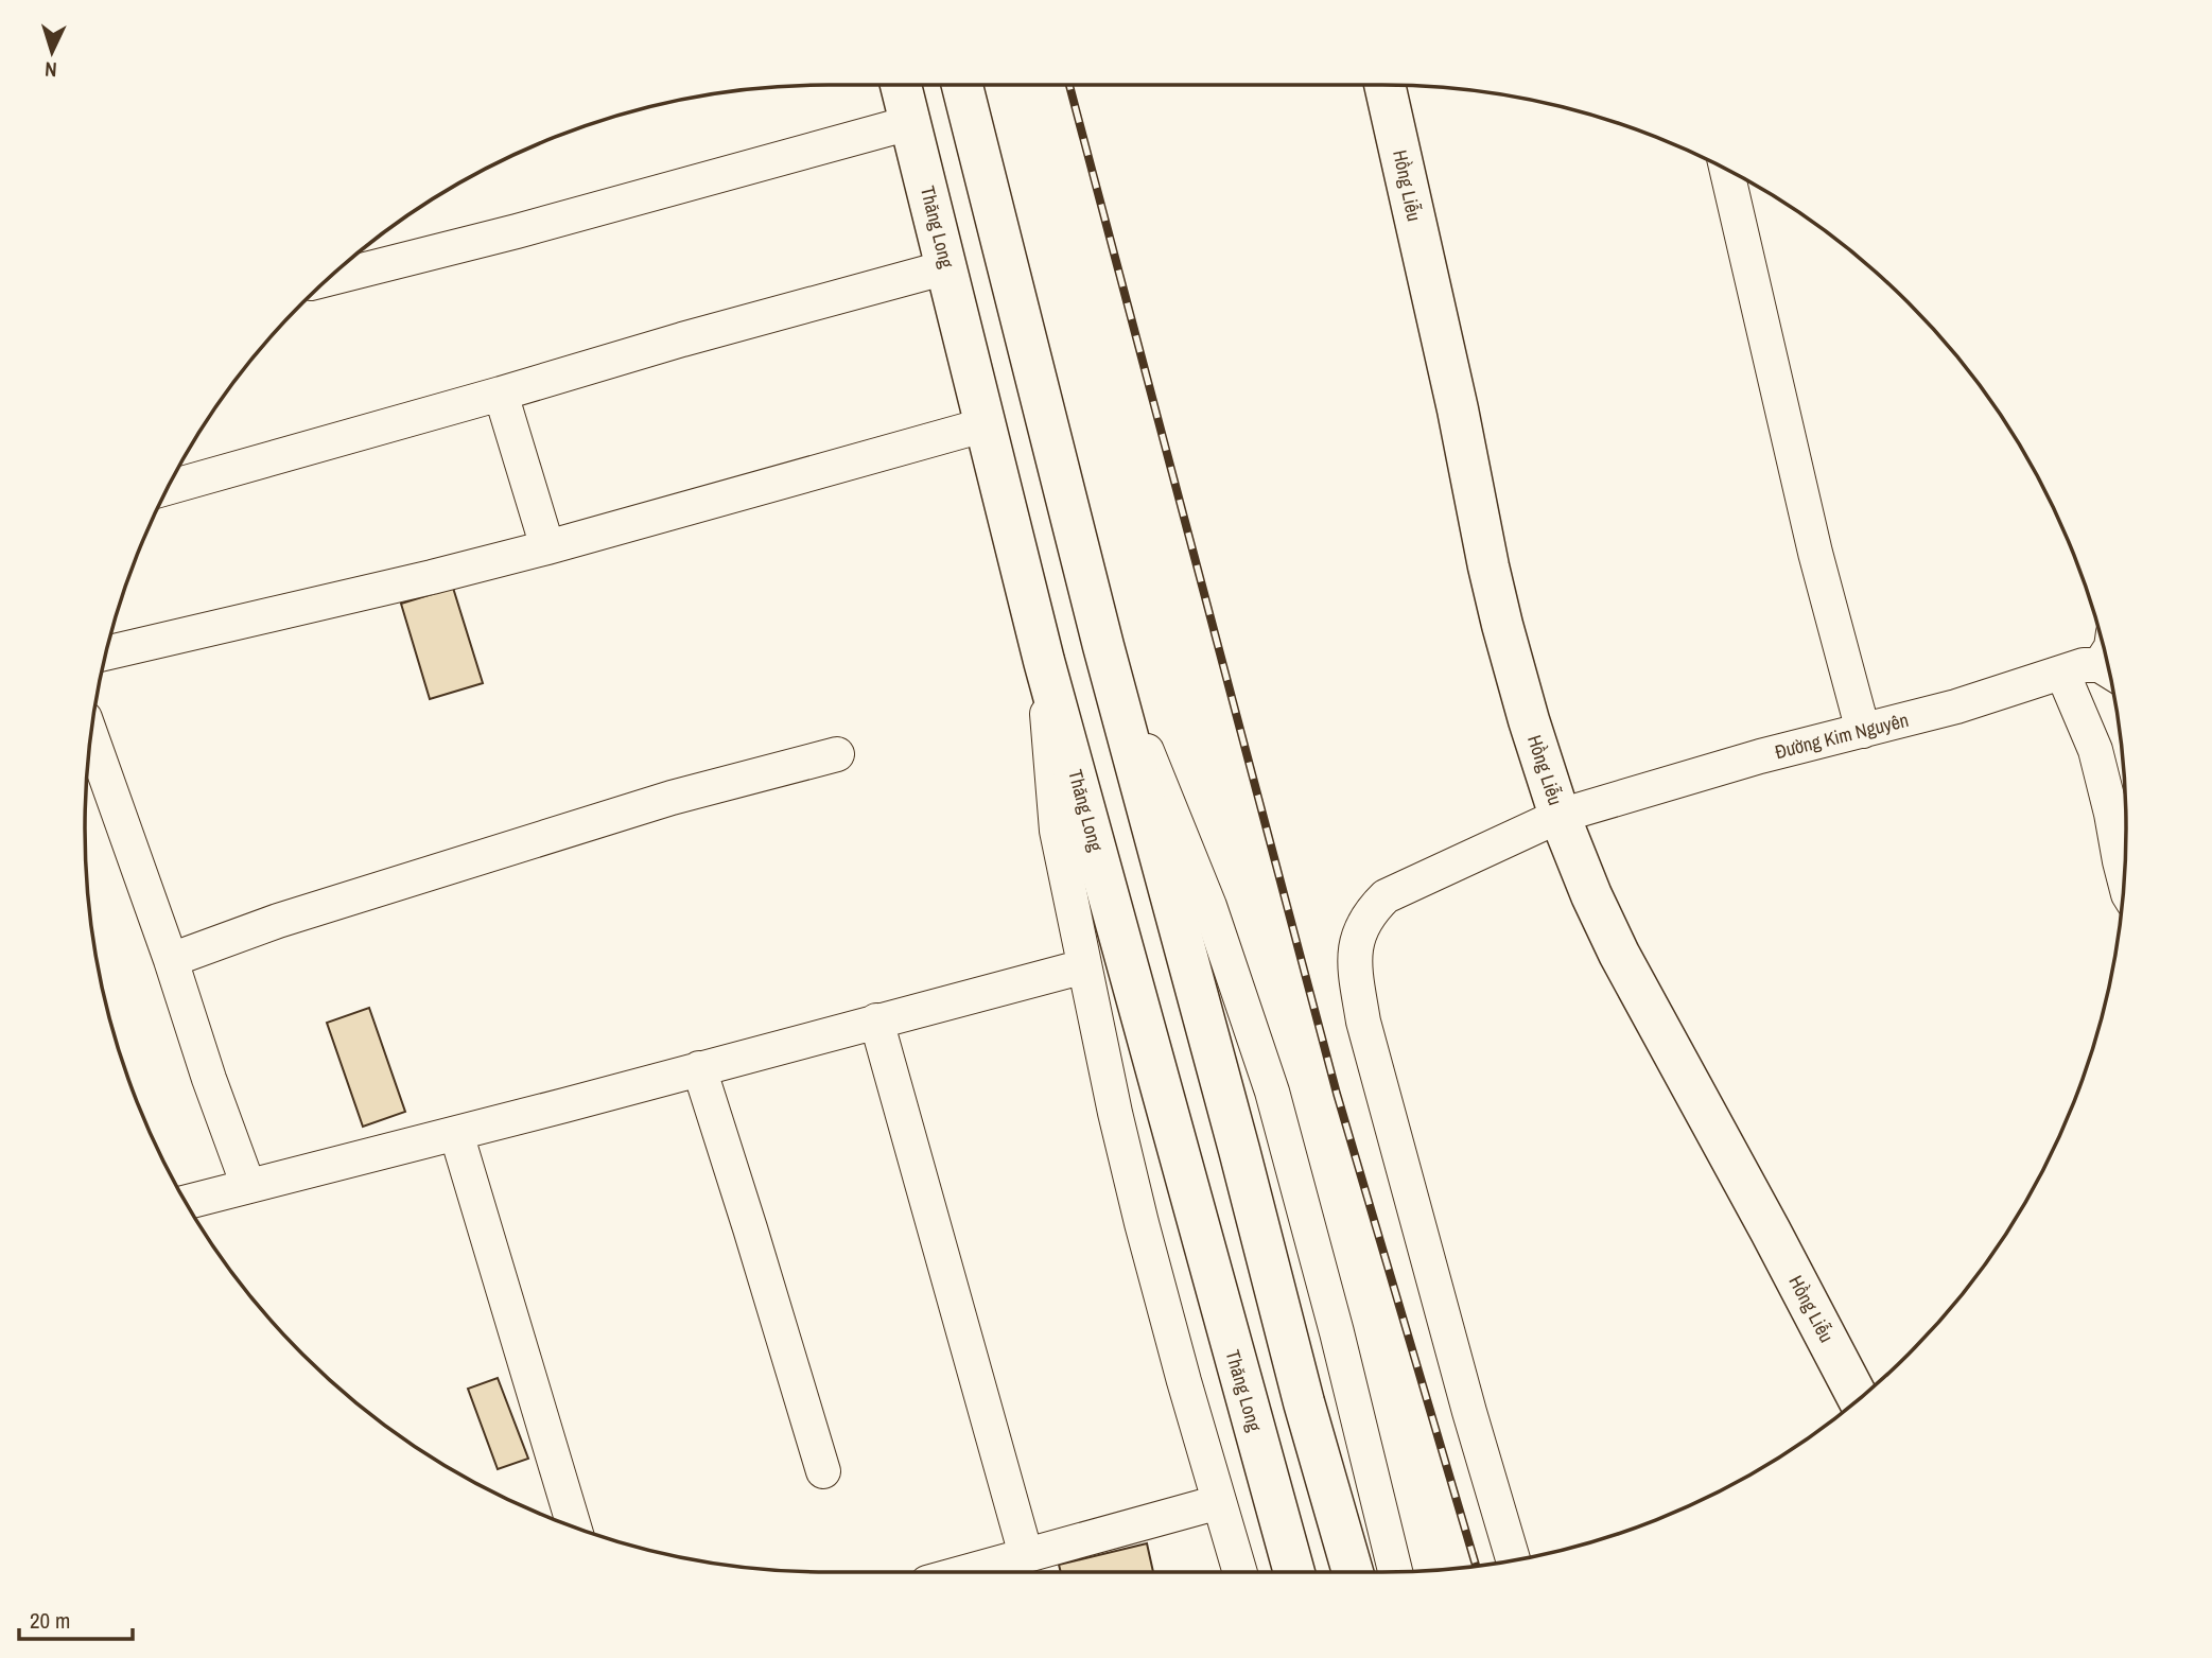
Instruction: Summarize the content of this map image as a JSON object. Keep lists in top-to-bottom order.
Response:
{
  "streets": {
    "main road": ["Hồng Liễu", "Thăng Long"],
    "street": ["Đường Kim Nguyên"]
  },
  "crossings": [
    ["Hồng Liễu", "Đường Kim Nguyên"]
  ],
  "scale_bar": "20 m",
  "north": "bottom"
}
